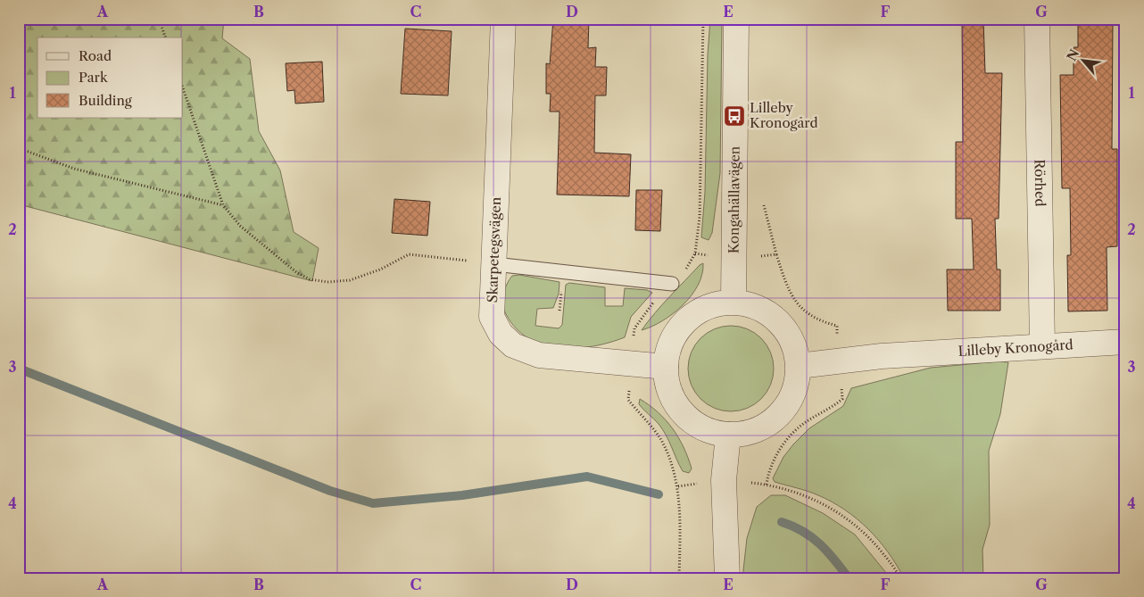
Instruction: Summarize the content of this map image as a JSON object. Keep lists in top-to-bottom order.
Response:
{
  "streets": {
    "street": [
      "Rörhed",
      "Kongahällavägen",
      "Skarpetegsvägen",
      "Lilleby Kronogård"
    ]
  },
  "crossings": [
    ["Rörhed", "Lilleby Kronogård"],
    ["Kongahällavägen", "Skarpetegsvägen"],
    ["Kongahällavägen", "Lilleby Kronogård"],
    ["Skarpetegsvägen", "Lilleby Kronogård"]
  ],
  "places": {
    "bus stop": ["Lilleby Kronogård"]
  },
  "legend": ["Road", "Park", "Building"],
  "north": "top left",
  "grid": {
    "columns": [
      "A",
      "B",
      "C",
      "D",
      "E",
      "F",
      "G"
    ],
    "rows": [
      "1",
      "2",
      "3",
      "4"
    ]
  }
}
